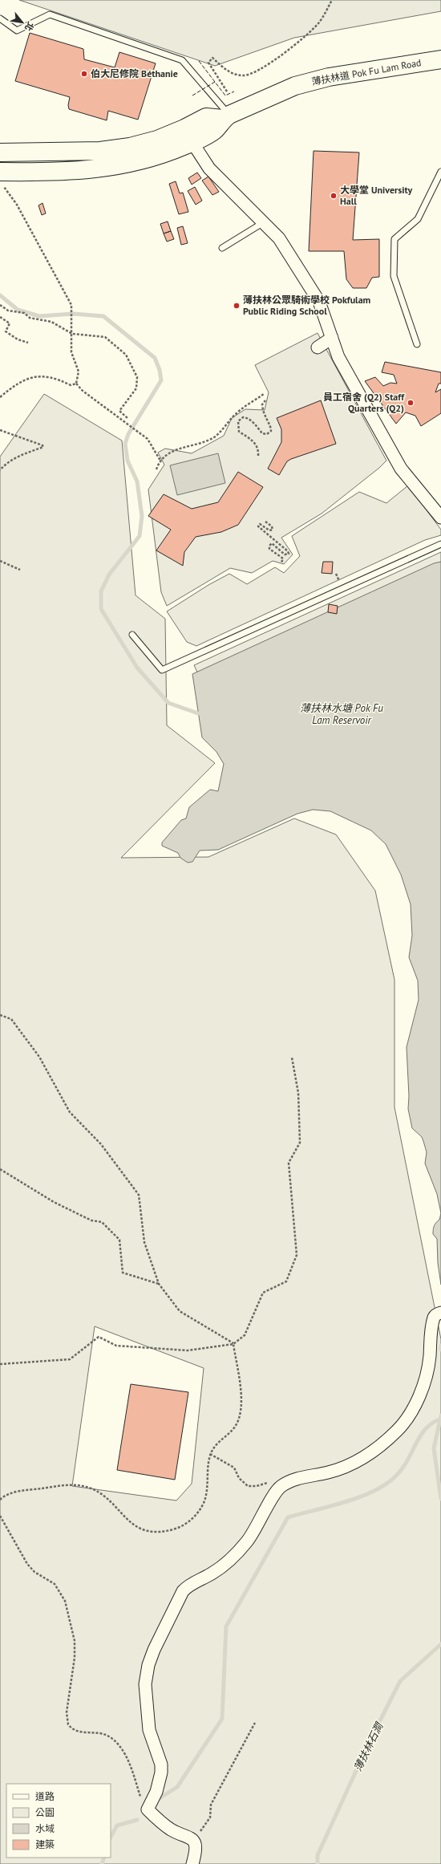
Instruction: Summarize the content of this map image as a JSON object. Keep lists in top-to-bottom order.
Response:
{
  "streets": {
    "main road": ["薄扶林道 Pok Fu Lam Road"]
  },
  "water": ["薄扶林水塘 Pok Fu Lam Reservoir", "薄扶林石澗"],
  "places": [
    "伯大尼修院 Béthanie",
    "大學堂 University Hall",
    "薄扶林公眾騎術學校 Pokfulam Public Riding School",
    "員工宿舍 (Q2) Staff Quarters (Q2)"
  ],
  "legend": [
    "道路",
    "公園",
    "水域",
    "建築"
  ],
  "north": "bottom right"
}
